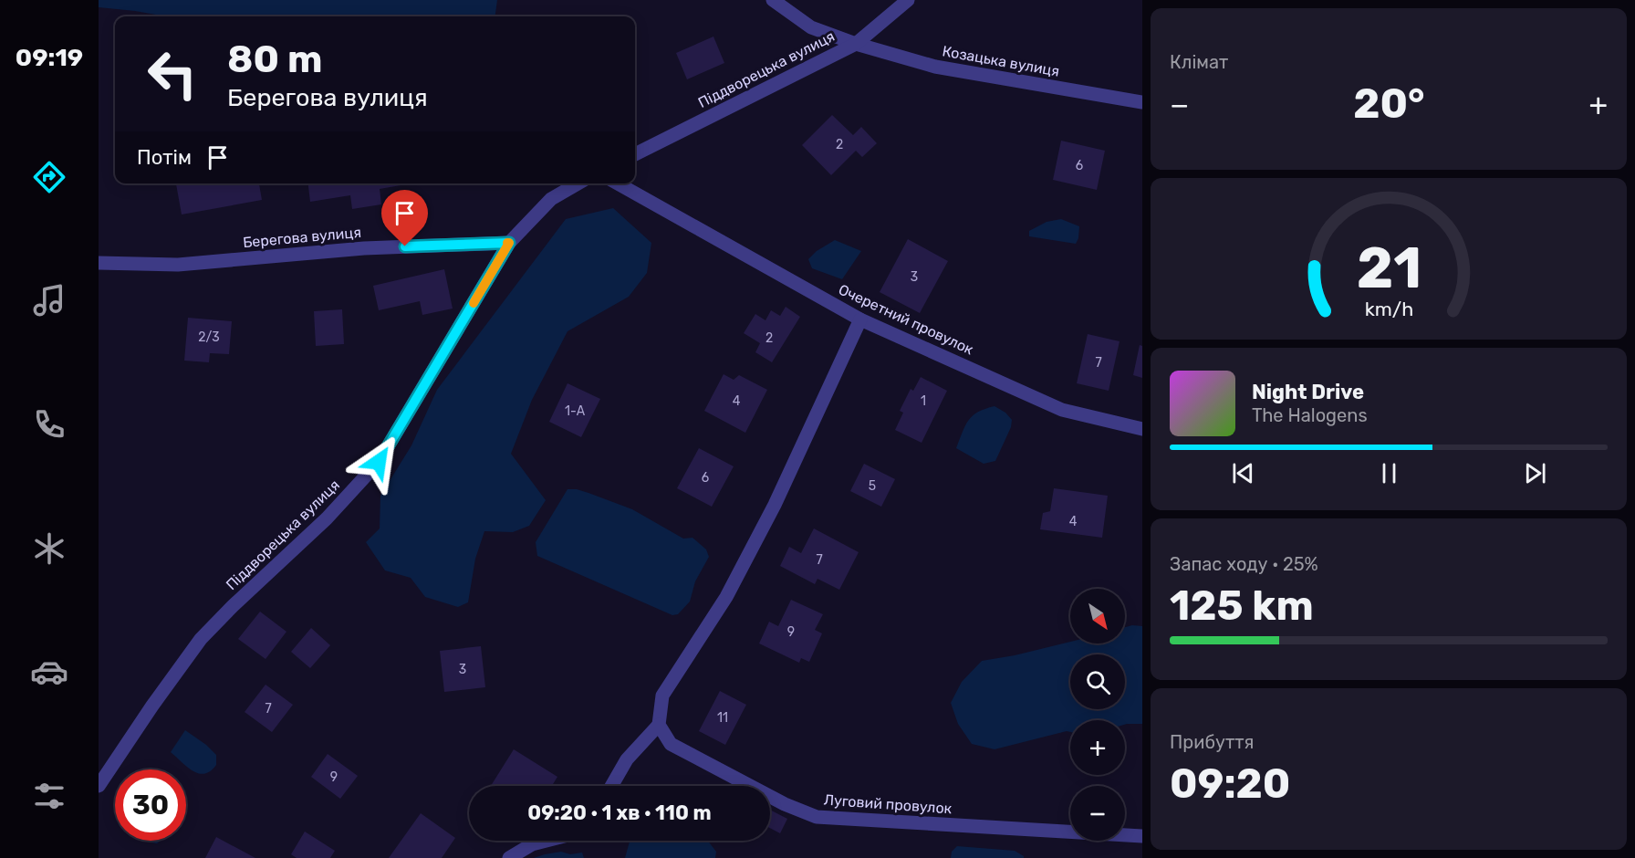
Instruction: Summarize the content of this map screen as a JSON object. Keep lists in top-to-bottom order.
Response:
{
  "streets": {
    "street": [
      "Козацька вулиця",
      "Піддворецька вулиця",
      "Берегова вулиця",
      "Очеретний провулок",
      "Луговий провулок"
    ]
  },
  "crossings": [
    ["Козацька вулиця", "Піддворецька вулиця"],
    ["Піддворецька вулиця", "Берегова вулиця"]
  ],
  "house_numbers": [
    "2",
    "6",
    "3",
    "2/3",
    "2",
    "7",
    "4",
    "1",
    "1-А",
    "6",
    "5",
    "4",
    "7",
    "9",
    "3",
    "7",
    "11",
    "9"
  ],
  "north": "bottom right",
  "page": {
    "tabs": "09:19",
    "tile": [
      "Клімат",
      ["Запас ходу · 25%", "125 km"],
      ["Прибуття", "09:20"]
    ],
    "turn": ["80 m", "Берегова вулиця"],
    "heat": ["−", "20°", "+"],
    "then": "Потім",
    "song": ["Night Drive", "The Halogens"],
    "map_buttons": ["+", "−"],
    "limit": "30",
    "trip": "09:20 · 1 хв · 110 m",
    "gauge": ["21", "km/h"]
  }
}
